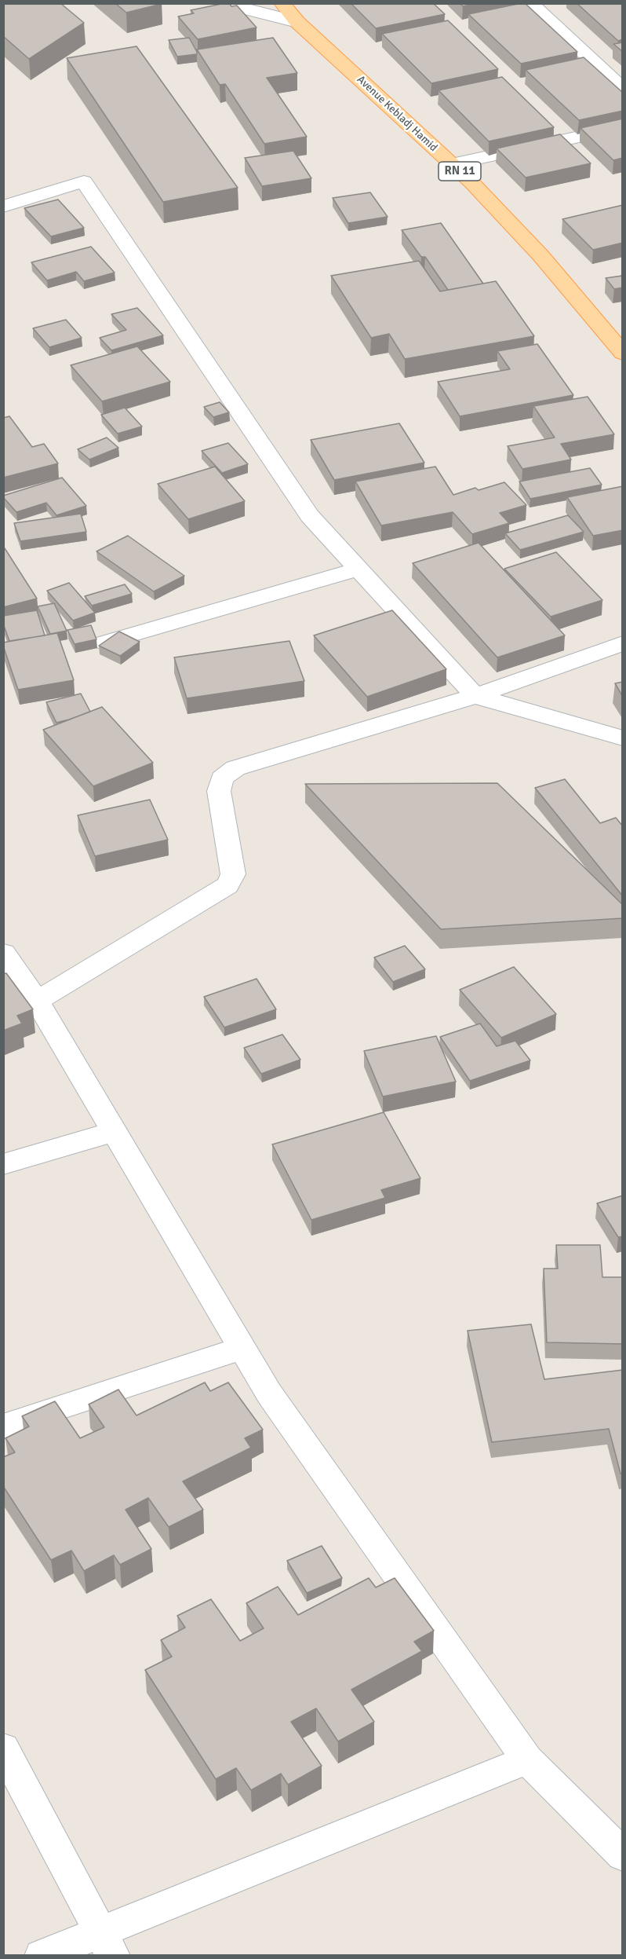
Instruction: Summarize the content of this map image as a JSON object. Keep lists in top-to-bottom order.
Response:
{
  "streets": {
    "main road": ["Avenue Kebladj Hamid", "RN 11"]
  }
}
